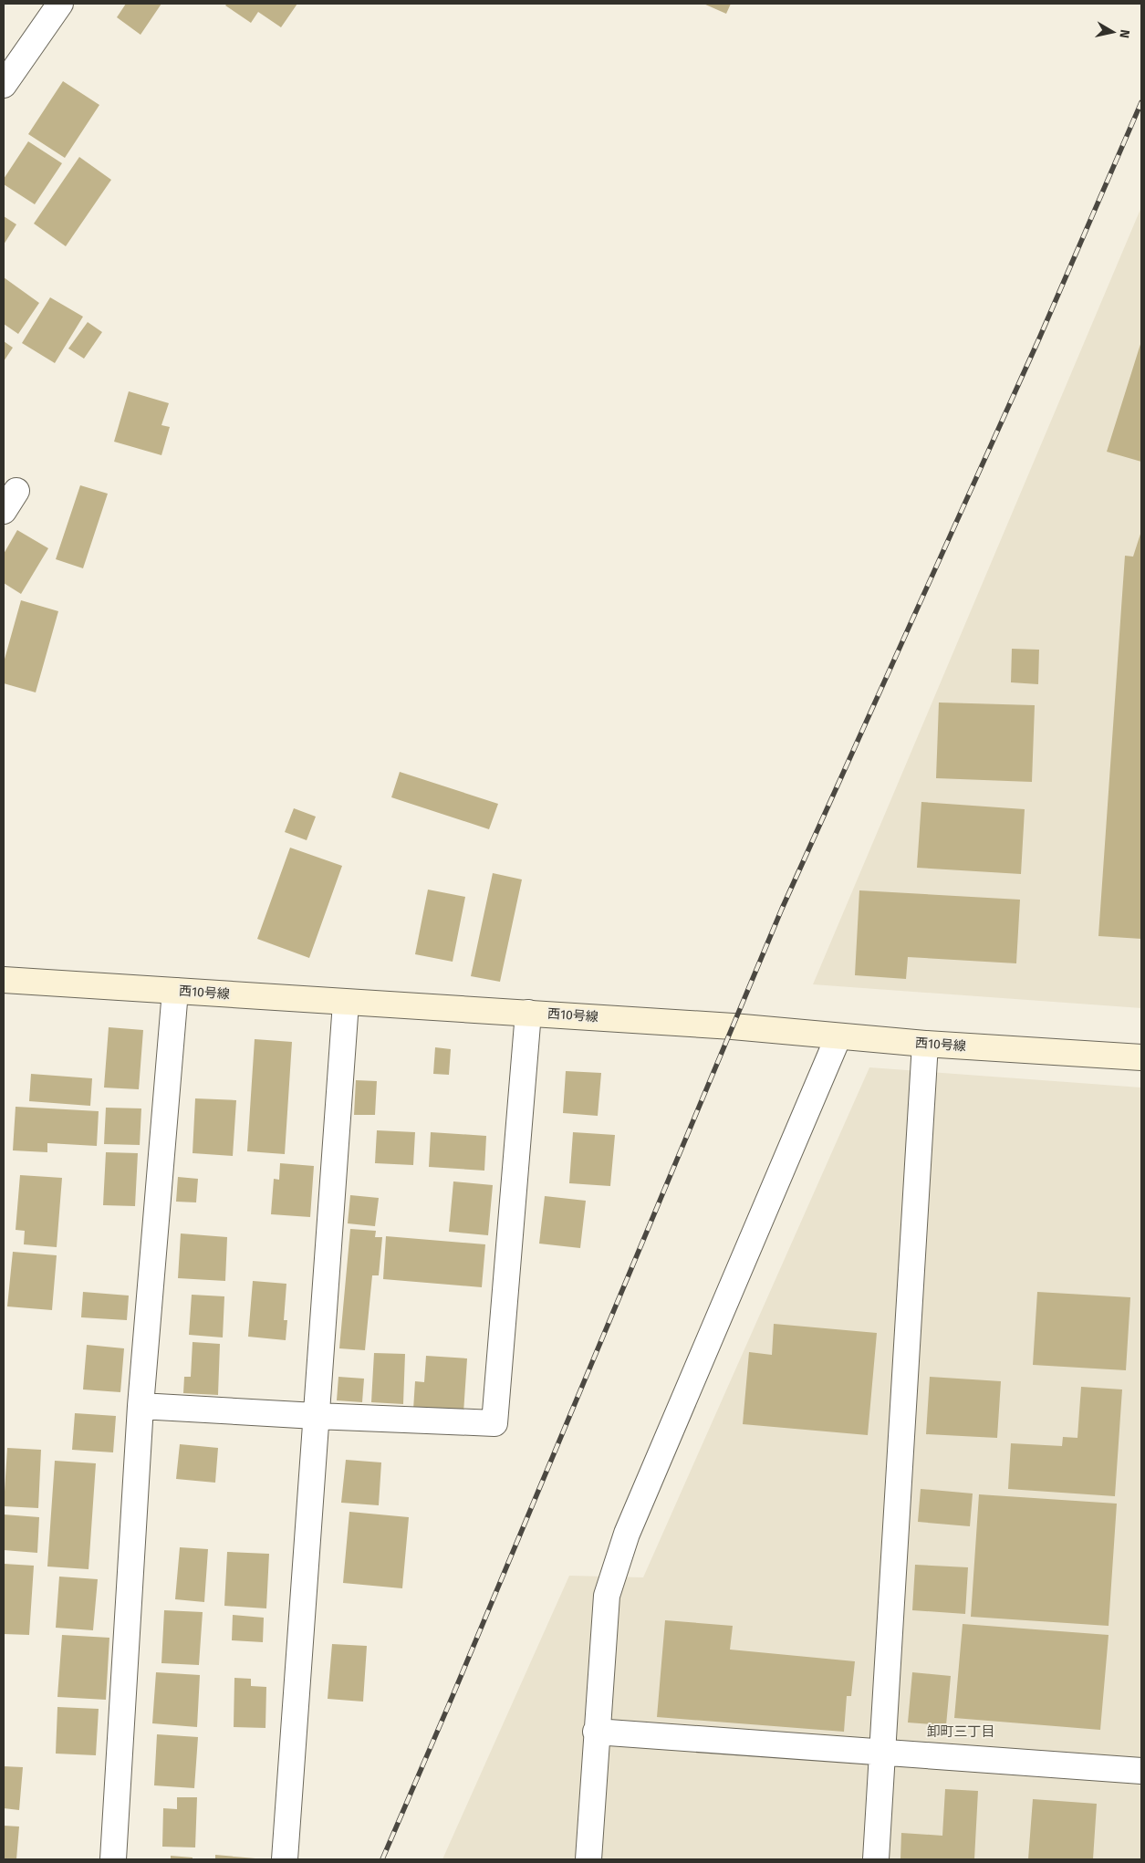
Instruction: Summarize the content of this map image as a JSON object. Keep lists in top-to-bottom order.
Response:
{
  "streets": {
    "street": ["西10号線"]
  },
  "districts": ["卸町三丁目"],
  "north": "right"
}
